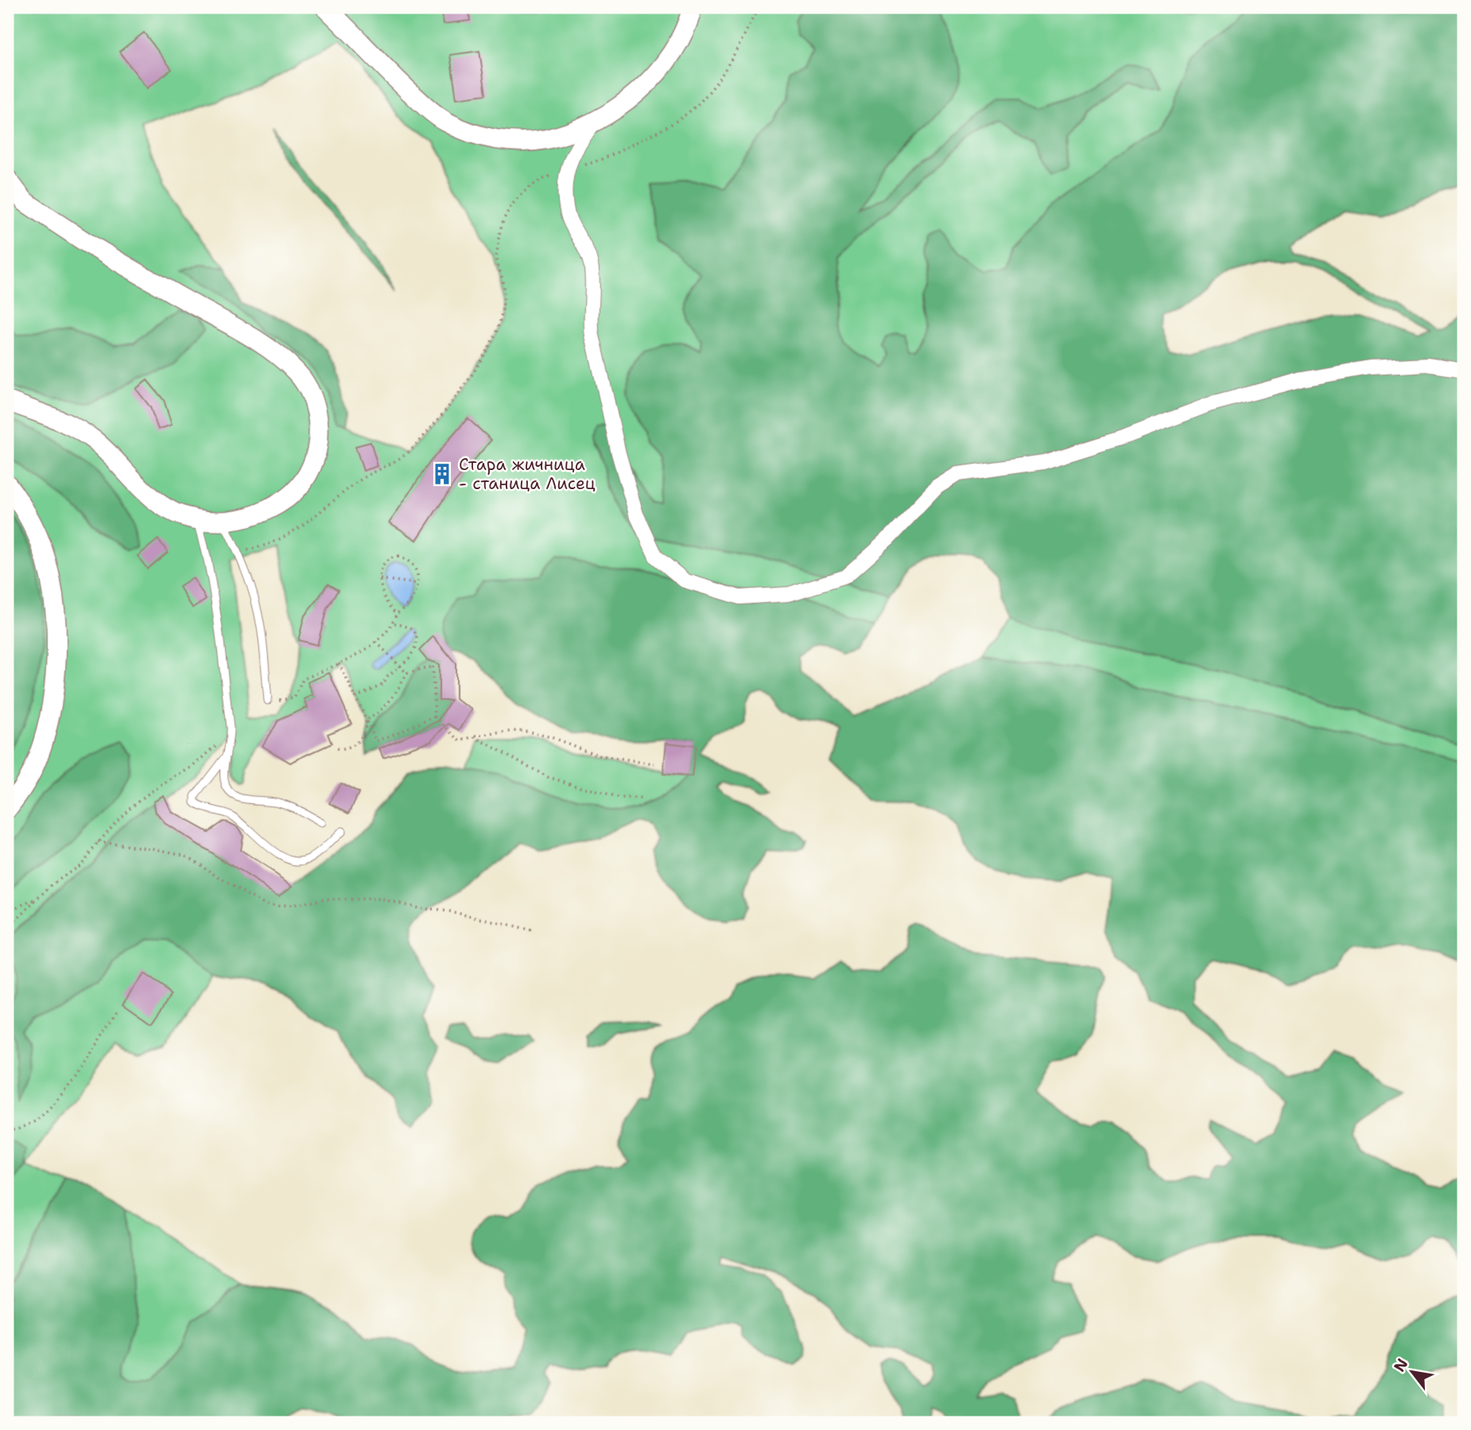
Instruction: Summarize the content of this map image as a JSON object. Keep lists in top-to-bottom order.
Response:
{
  "places": {
    "building": ["Стара жичница - станица Лисец"]
  },
  "north": "top left"
}
